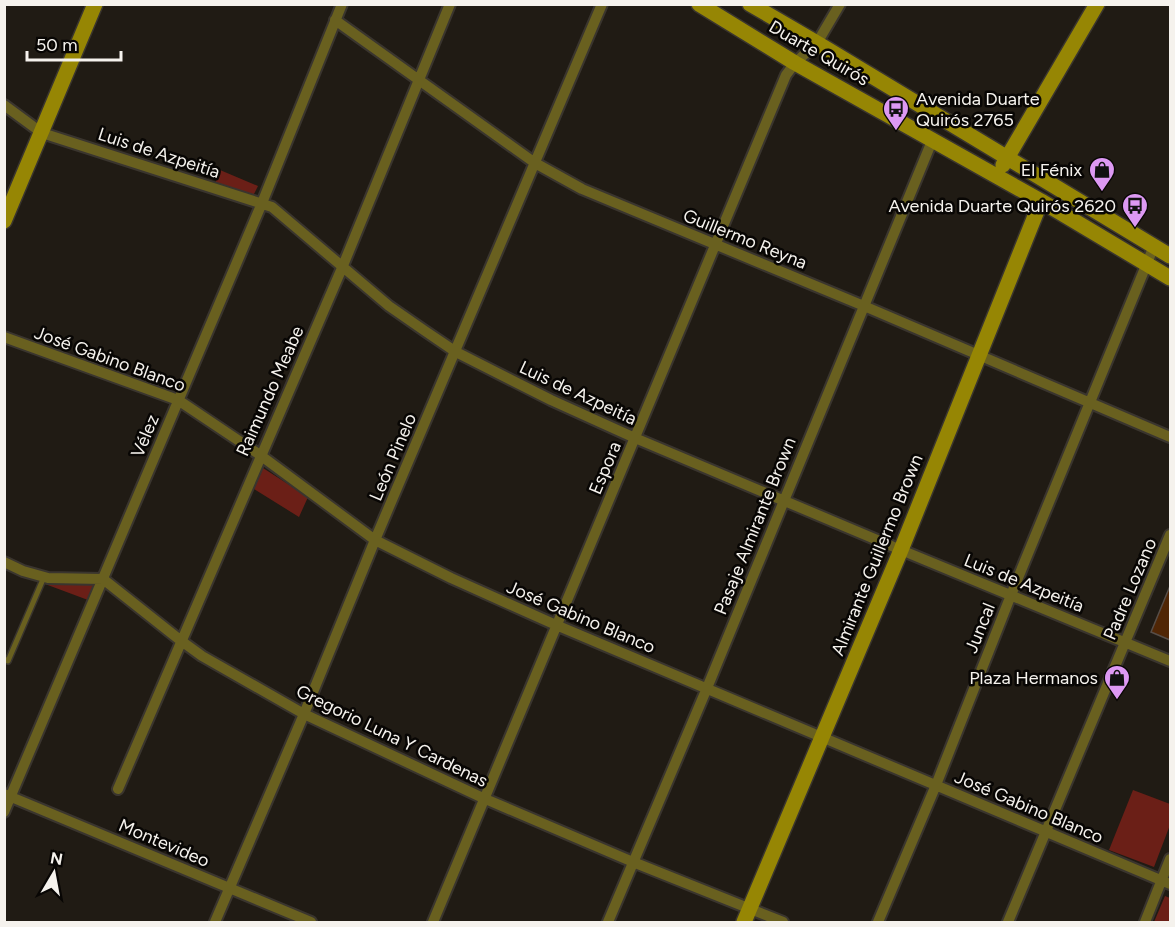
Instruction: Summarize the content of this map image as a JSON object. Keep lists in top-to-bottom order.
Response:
{
  "streets": {
    "main road": ["Duarte Quirós", "Almirante Guillermo Brown"],
    "street": [
      "Luis de Azpeitía",
      "Guillermo Reyna",
      "José Gabino Blanco",
      "Raimundo Meabe",
      "Vélez",
      "León Pinelo",
      "Espora",
      "Pasaje Almirante Brown",
      "Padre Lozano",
      "Juncal",
      "Gregorio Luna Y Cardenas",
      "Montevideo"
    ]
  },
  "crossings": [
    ["Duarte Quirós", "Espora"],
    ["Duarte Quirós", "Pasaje Almirante Brown"],
    ["Duarte Quirós", "Almirante Guillermo Brown"],
    ["Duarte Quirós", "Juncal"],
    ["Luis de Azpeitía", "Raimundo Meabe"],
    ["Luis de Azpeitía", "Vélez"],
    ["Luis de Azpeitía", "León Pinelo"],
    ["Luis de Azpeitía", "Espora"],
    ["Luis de Azpeitía", "Pasaje Almirante Brown"],
    ["Luis de Azpeitía", "Almirante Guillermo Brown"],
    ["Luis de Azpeitía", "Padre Lozano"],
    ["Luis de Azpeitía", "Juncal"],
    ["Guillermo Reyna", "Raimundo Meabe"],
    ["Guillermo Reyna", "Vélez"],
    ["Guillermo Reyna", "León Pinelo"],
    ["Guillermo Reyna", "Espora"],
    ["Guillermo Reyna", "Pasaje Almirante Brown"],
    ["Guillermo Reyna", "Almirante Guillermo Brown"],
    ["Guillermo Reyna", "Juncal"],
    ["José Gabino Blanco", "Raimundo Meabe"],
    ["José Gabino Blanco", "Vélez"],
    ["José Gabino Blanco", "León Pinelo"],
    ["José Gabino Blanco", "Espora"],
    ["José Gabino Blanco", "Pasaje Almirante Brown"],
    ["José Gabino Blanco", "Almirante Guillermo Brown"],
    ["José Gabino Blanco", "Padre Lozano"],
    ["José Gabino Blanco", "Juncal"],
    ["Raimundo Meabe", "Gregorio Luna Y Cardenas"],
    ["Vélez", "Gregorio Luna Y Cardenas"],
    ["Vélez", "Montevideo"],
    ["León Pinelo", "Gregorio Luna Y Cardenas"],
    ["León Pinelo", "Montevideo"],
    ["Espora", "Gregorio Luna Y Cardenas"],
    ["Pasaje Almirante Brown", "Gregorio Luna Y Cardenas"],
    ["Almirante Guillermo Brown", "Gregorio Luna Y Cardenas"]
  ],
  "places": {
    "bus stop": ["Avenida Duarte Quirós 2765", "Avenida Duarte Quirós 2620"],
    "shop": ["El Fénix", "Plaza Hermanos"]
  },
  "scale_bar": "50 m",
  "north": "top"
}
